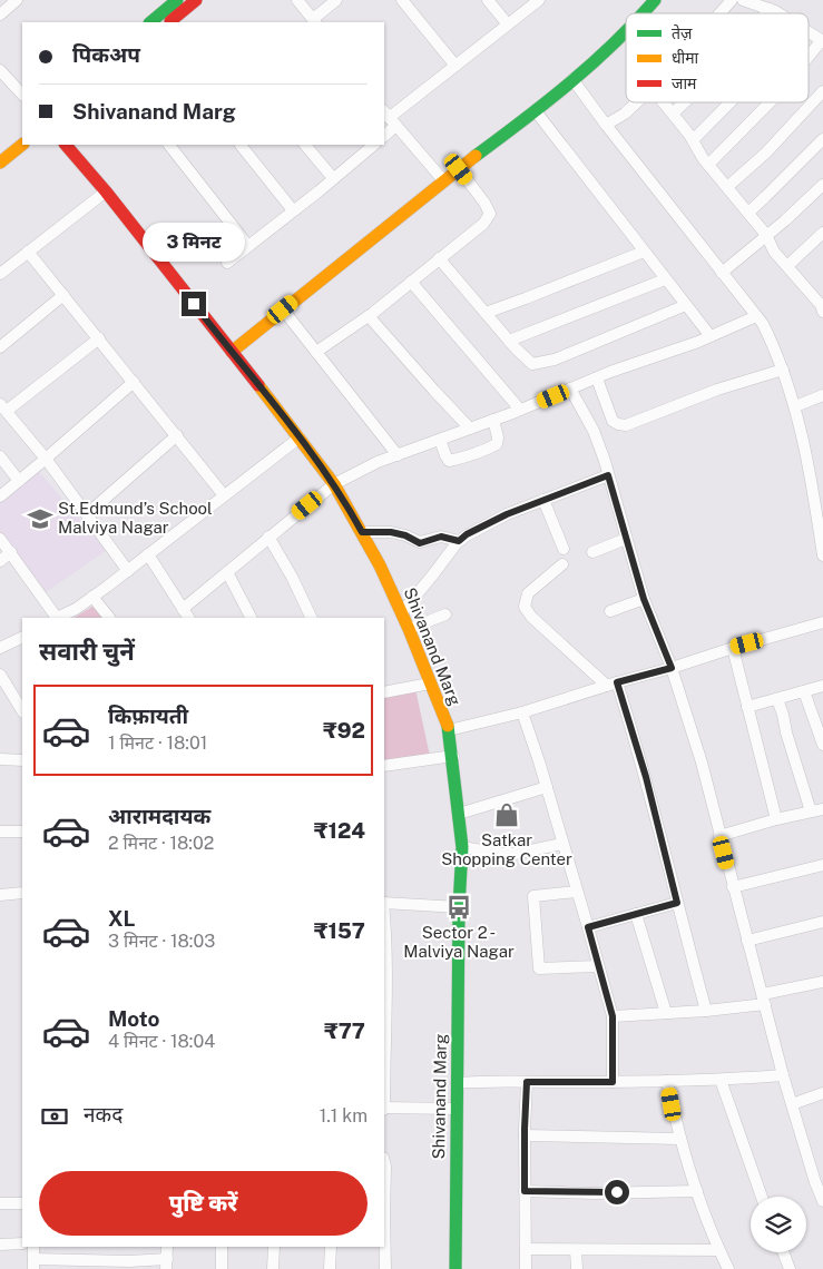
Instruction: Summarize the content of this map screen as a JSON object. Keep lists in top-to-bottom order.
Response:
{
  "streets": {
    "street": ["Shivanand Marg"]
  },
  "places": {
    "school or university": ["St.Edmund’s School Malviya Nagar"],
    "shop": ["Satkar Shopping Center"],
    "bus stop": ["Sector 2 - Malviya Nagar"]
  },
  "legend": ["तेज़", "धीमा", "जाम"],
  "page": {
    "banner": ["पिकअप", "Shivanand Marg"],
    "bubble": "3 मिनट",
    "heading": "सवारी चुनें",
    "list": [
      {
        "name": "किफ़ायती",
        "note": "1 मिनट · 18:01",
        "value": "₹92"
      },
      {
        "name": "आरामदायक",
        "note": "2 मिनट · 18:02",
        "value": "₹124"
      },
      {
        "name": "XL",
        "note": "3 मिनट · 18:03",
        "value": "₹157"
      },
      {
        "name": "Moto",
        "note": "4 मिनट · 18:04",
        "value": "₹77"
      }
    ],
    "pay": ["नकद", "1.1 km"],
    "buttons": "पुष्टि करें"
  }
}
